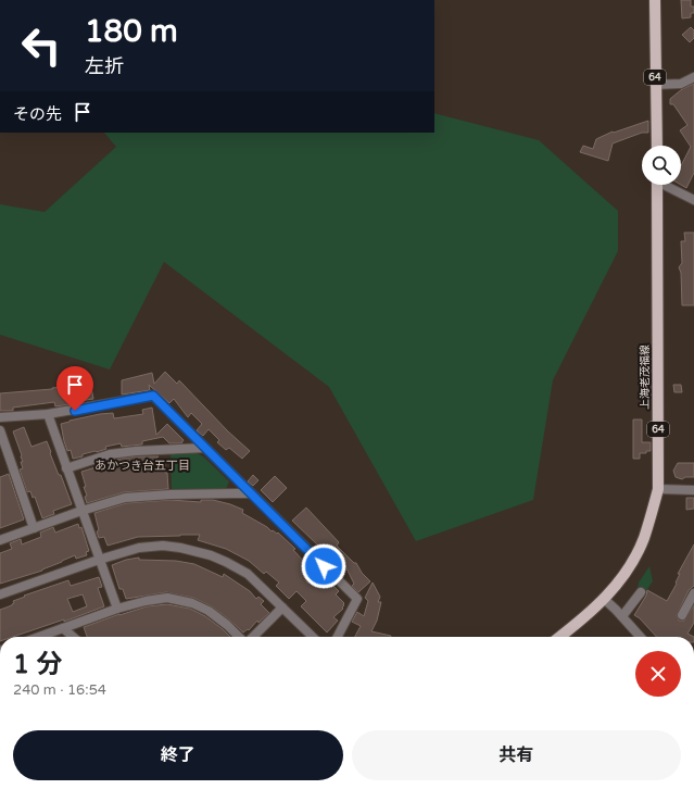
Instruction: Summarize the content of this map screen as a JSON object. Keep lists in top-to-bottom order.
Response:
{
  "streets": {
    "main road": ["64", "上海老茂福線"]
  },
  "districts": ["あかつき台五丁目"],
  "page": {
    "turn": ["180 m", "左折"],
    "then": "その先",
    "heading": ["1 分", "240 m · 16:54"],
    "buttons": ["終了", "共有"]
  }
}
